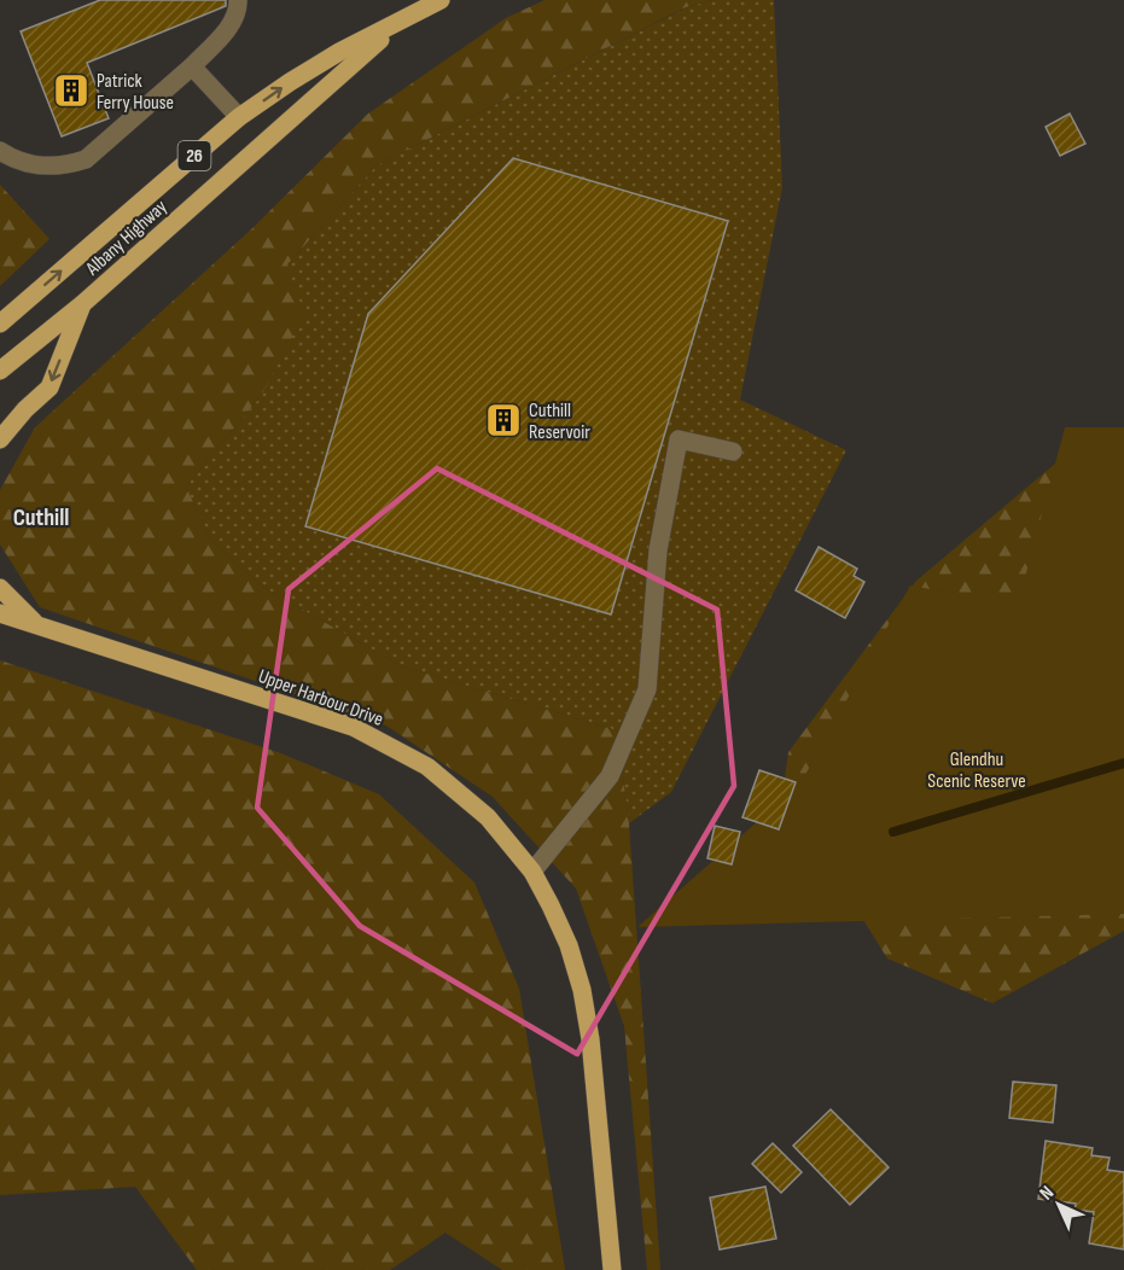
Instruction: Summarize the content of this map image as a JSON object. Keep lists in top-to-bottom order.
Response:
{
  "streets": {
    "main road": ["26", "Albany Highway", "Upper Harbour Drive"]
  },
  "districts": ["Cuthill"],
  "parks": ["Glendhu Scenic Reserve"],
  "places": {
    "building": ["Patrick Ferry House", "Cuthill Reservoir"]
  },
  "north": "top left"
}
